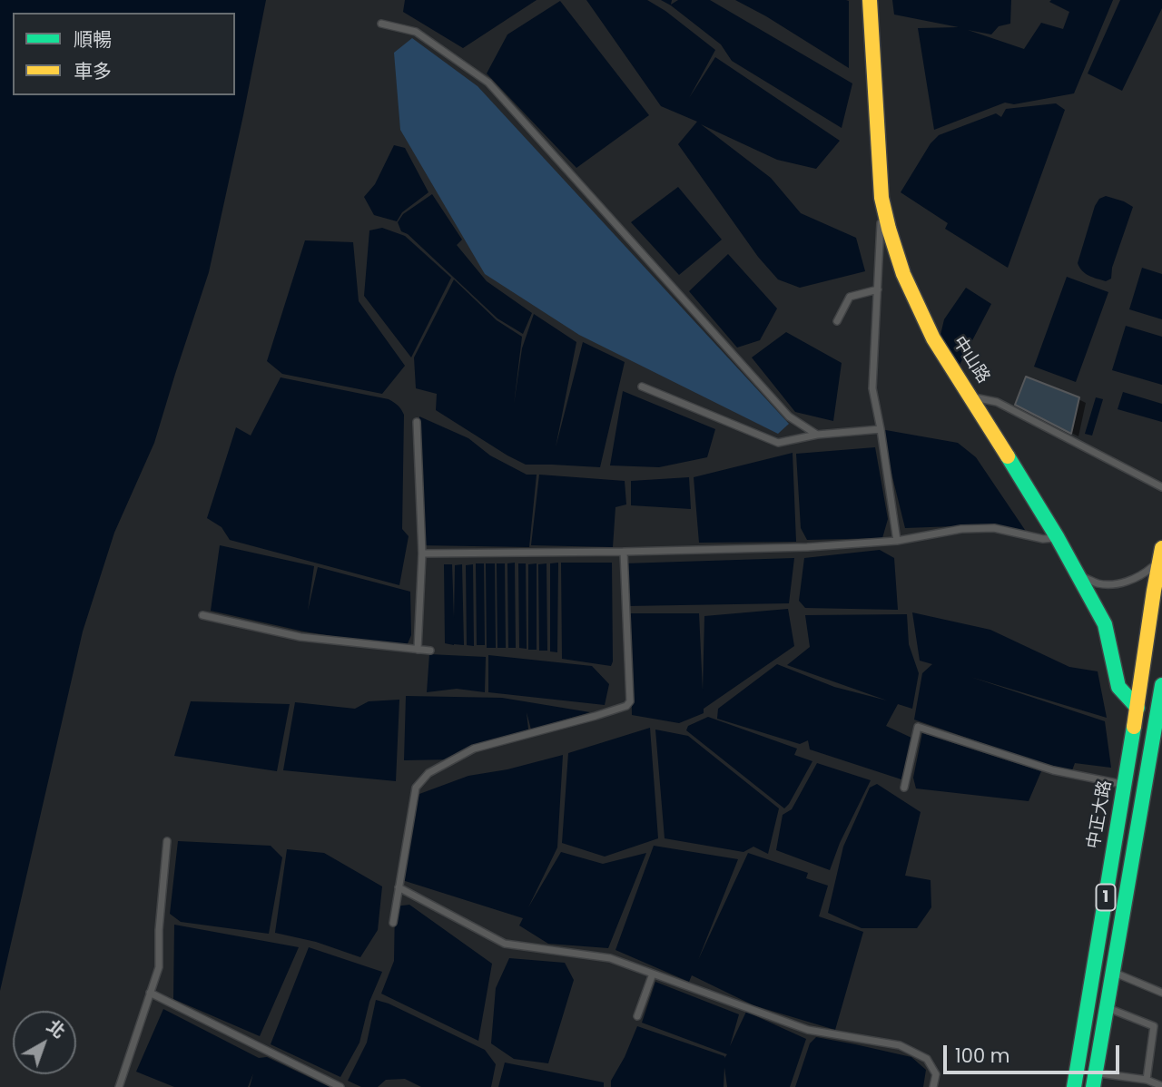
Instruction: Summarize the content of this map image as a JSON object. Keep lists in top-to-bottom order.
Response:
{
  "streets": {
    "main road": ["中山路", "中正大路", "1"]
  },
  "crossings": [
    ["中山路", "中正大路"]
  ],
  "legend": ["順暢", "車多"],
  "scale_bar": "100 m",
  "north": "top right"
}
